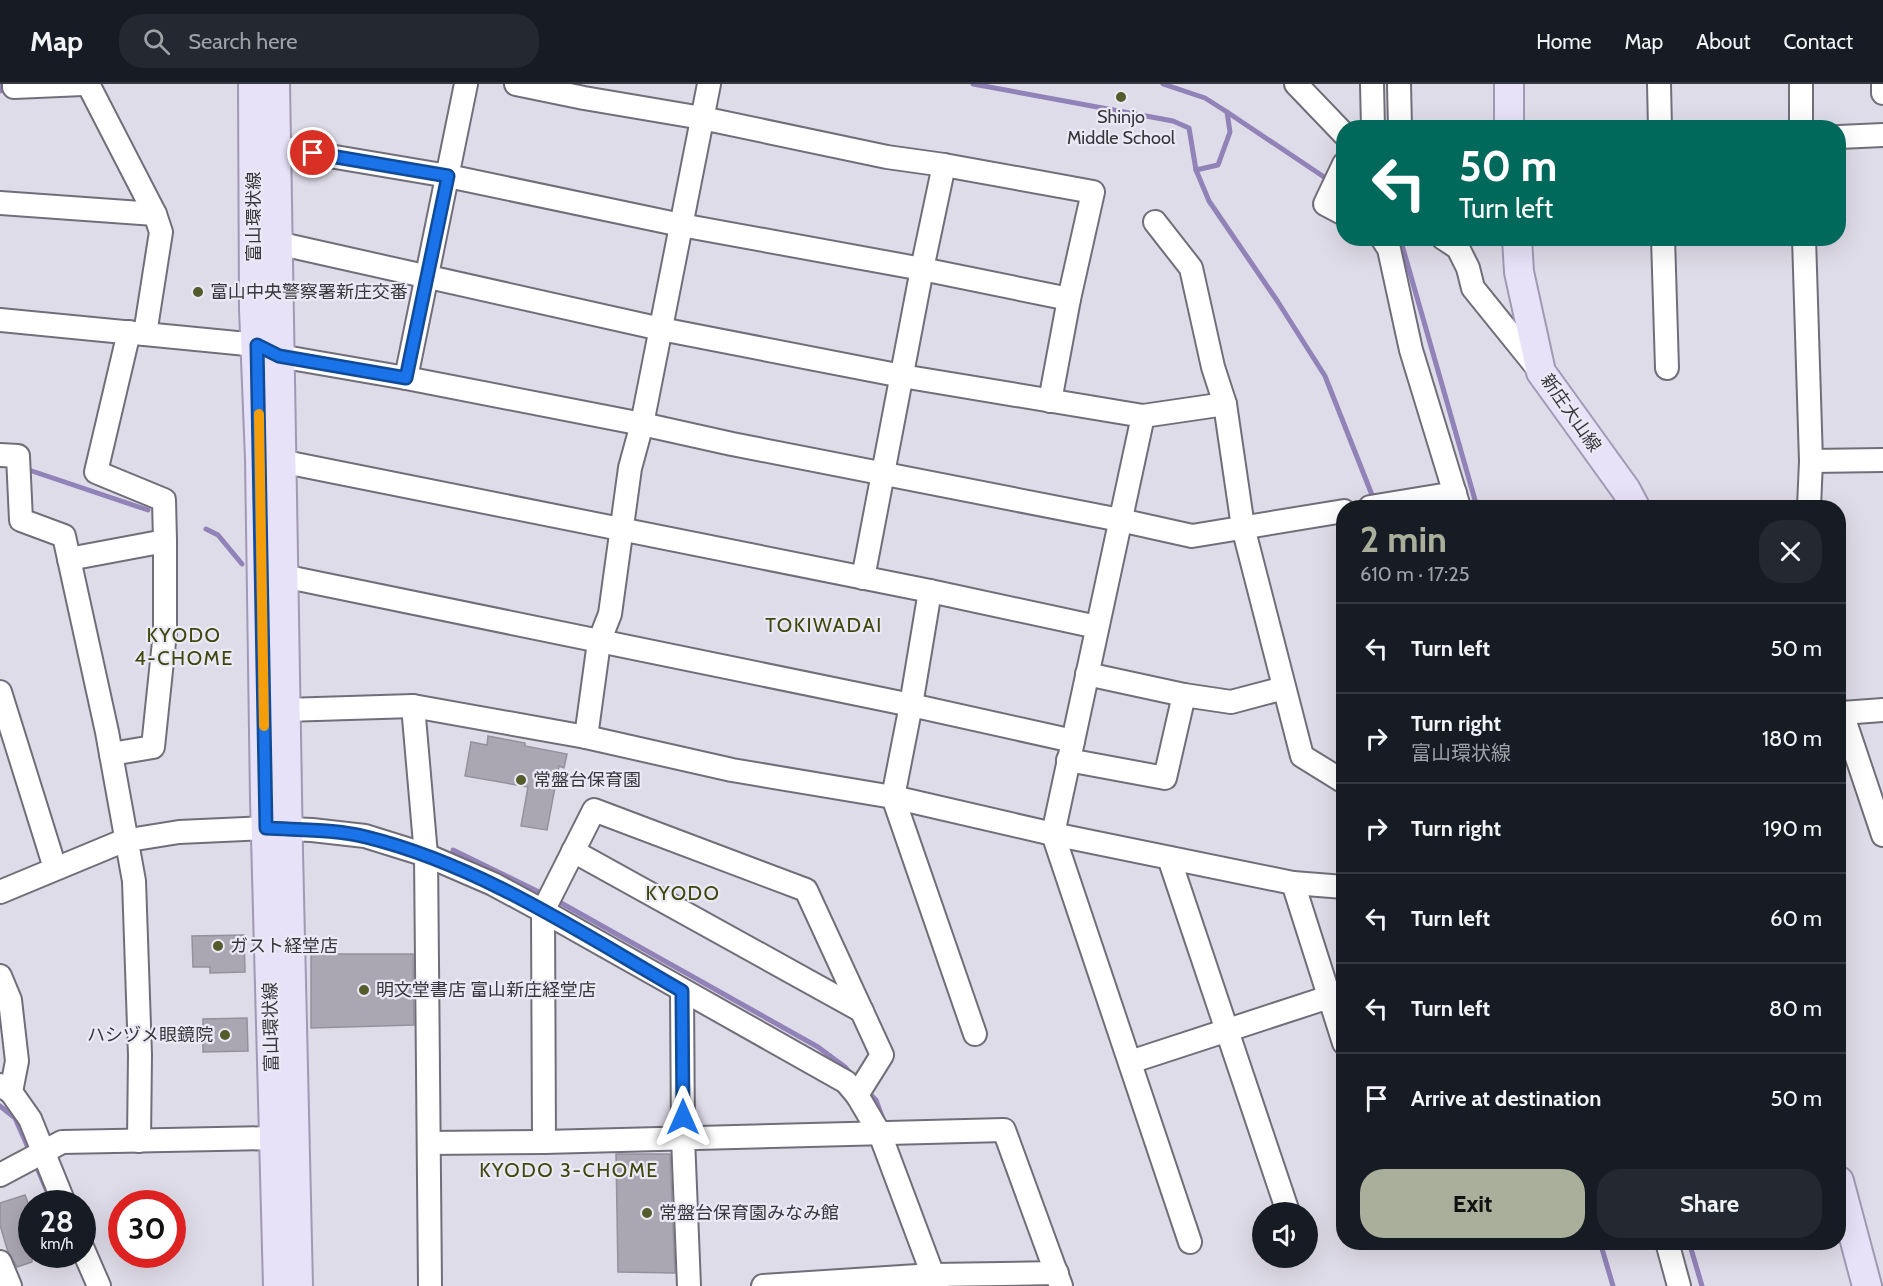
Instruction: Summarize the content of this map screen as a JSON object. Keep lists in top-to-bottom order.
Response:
{
  "streets": {
    "main road": ["富山環状線", "新庄大山線"]
  },
  "districts": [
    "TOKIWADAI",
    "KYODO 4-CHOME",
    "KYODO",
    "KYODO 3-CHOME"
  ],
  "places": [
    "Shinjo Middle School",
    "富山中央警察署新庄交番",
    "常盤台保育園",
    "ガスト経堂店",
    "明文堂書店 富山新庄経堂店",
    "ハシヅメ眼鏡院",
    "常盤台保育園みなみ館"
  ],
  "page": {
    "header": "Map",
    "search": "Search here",
    "nav": [
      "Home",
      "Map",
      "About",
      "Contact"
    ],
    "turn": ["50 m", "Turn left"],
    "heading": ["2 min", "610 m · 17:25"],
    "list": [
      {
        "name": "Turn left",
        "value": "50 m"
      },
      {
        "name": "Turn right",
        "note": "富山環状線",
        "value": "180 m"
      },
      {
        "name": "Turn right",
        "value": "190 m"
      },
      {
        "name": "Turn left",
        "value": "60 m"
      },
      {
        "name": "Turn left",
        "value": "80 m"
      },
      {
        "name": "Arrive at destination",
        "value": "50 m"
      }
    ],
    "buttons": ["Exit", "Share"],
    "speed": "28 km/h",
    "limit": "30"
  }
}
